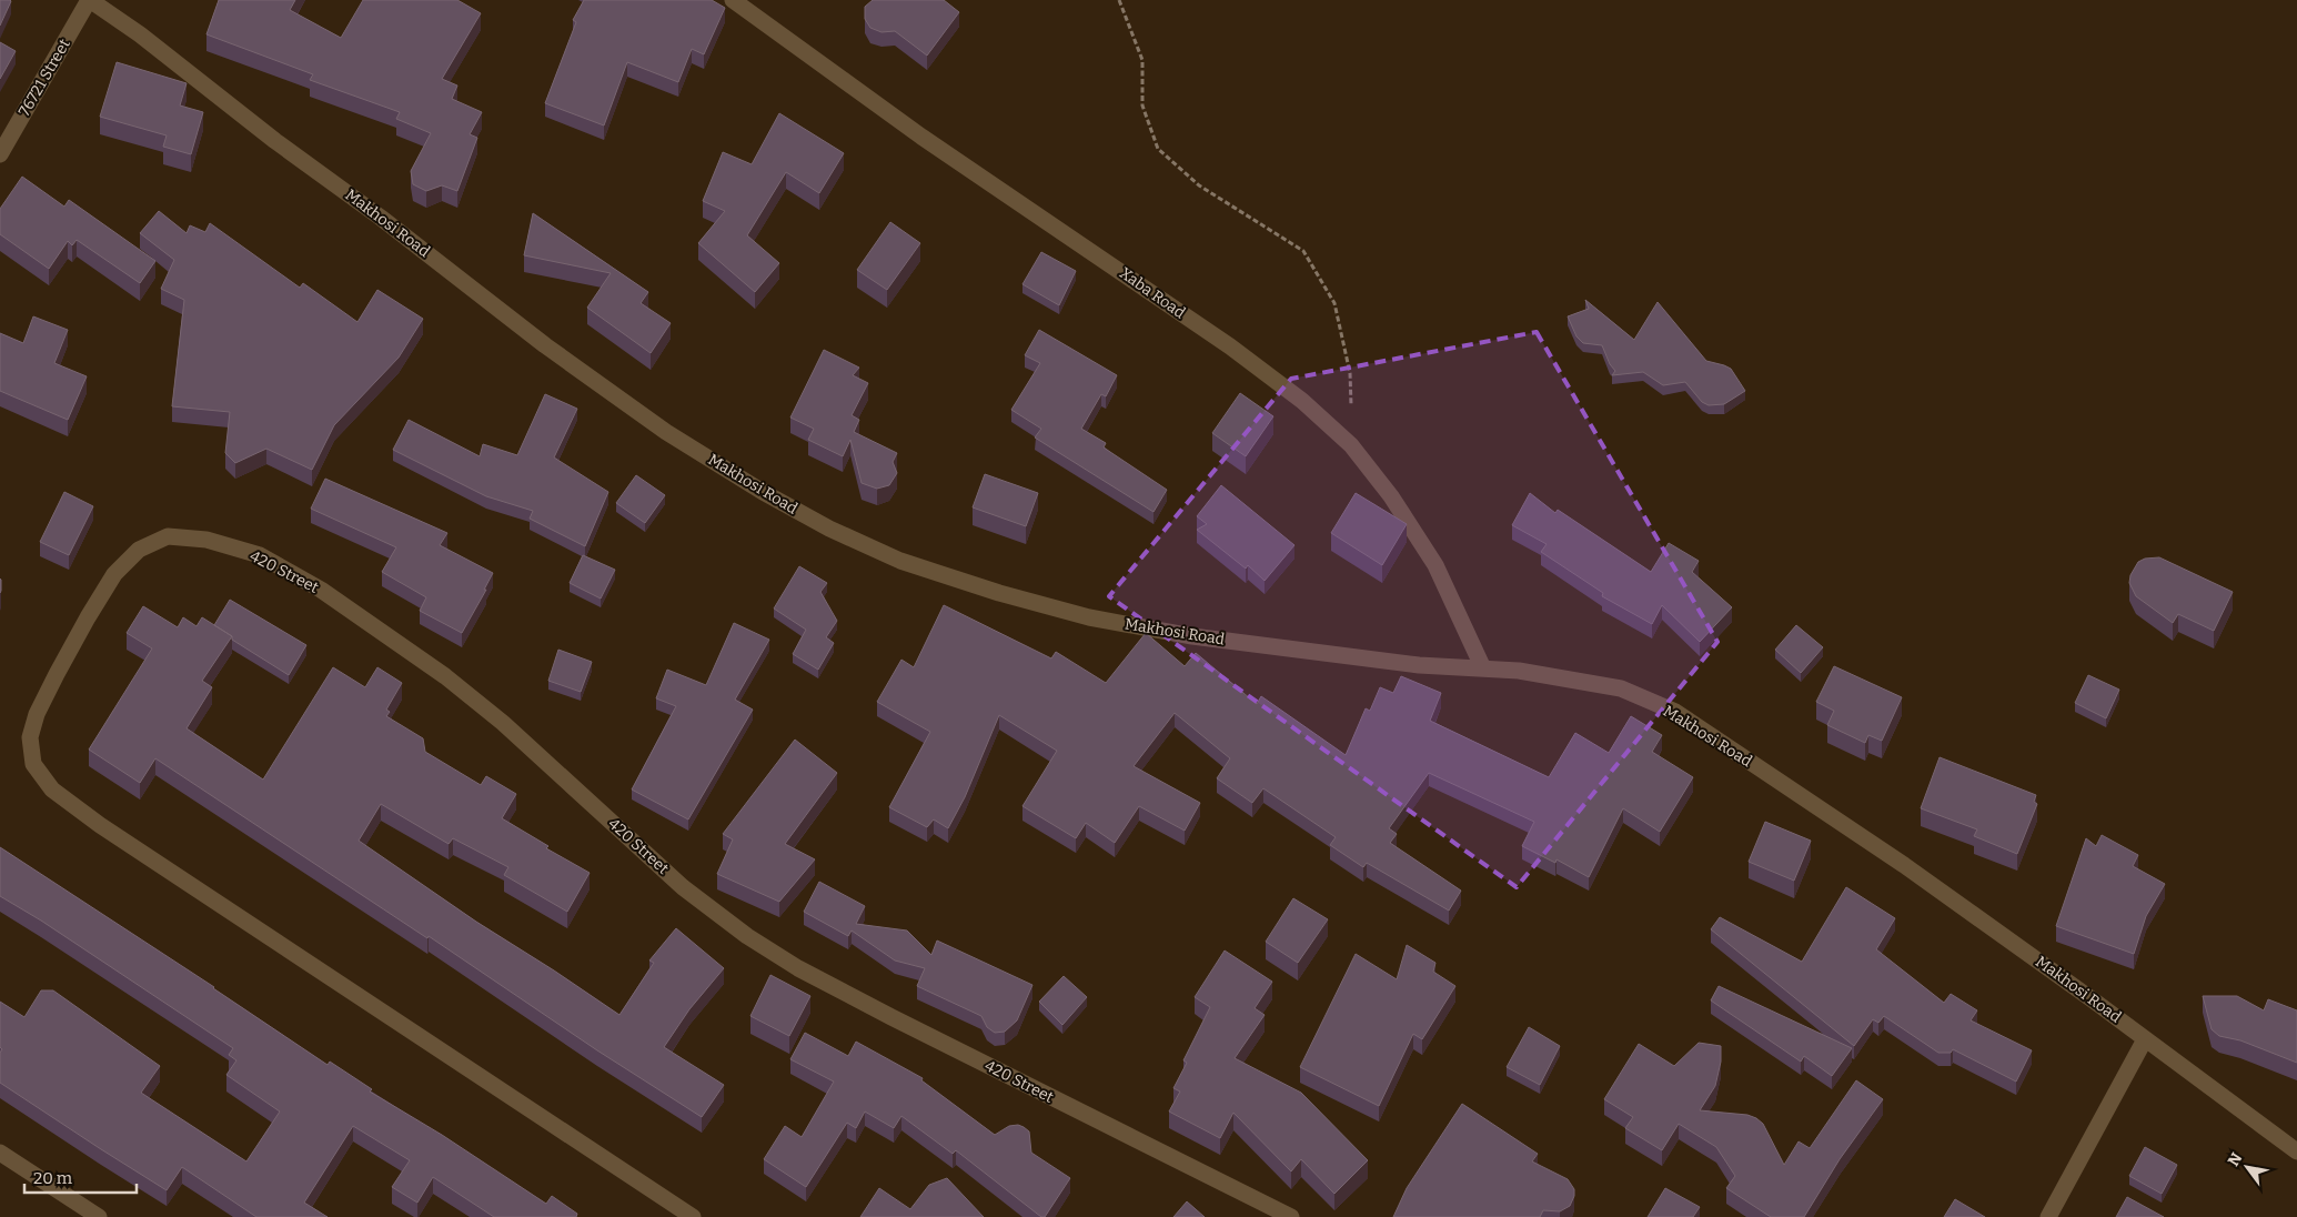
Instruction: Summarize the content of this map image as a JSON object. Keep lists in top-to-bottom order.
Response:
{
  "streets": {
    "street": [
      "76721 Street",
      "Makhosi Road",
      "Xaba Road",
      "420 Street"
    ]
  },
  "crossings": [
    ["76721 Street", "Makhosi Road"],
    ["Makhosi Road", "Xaba Road"]
  ],
  "scale_bar": "20 m",
  "north": "top left"
}
